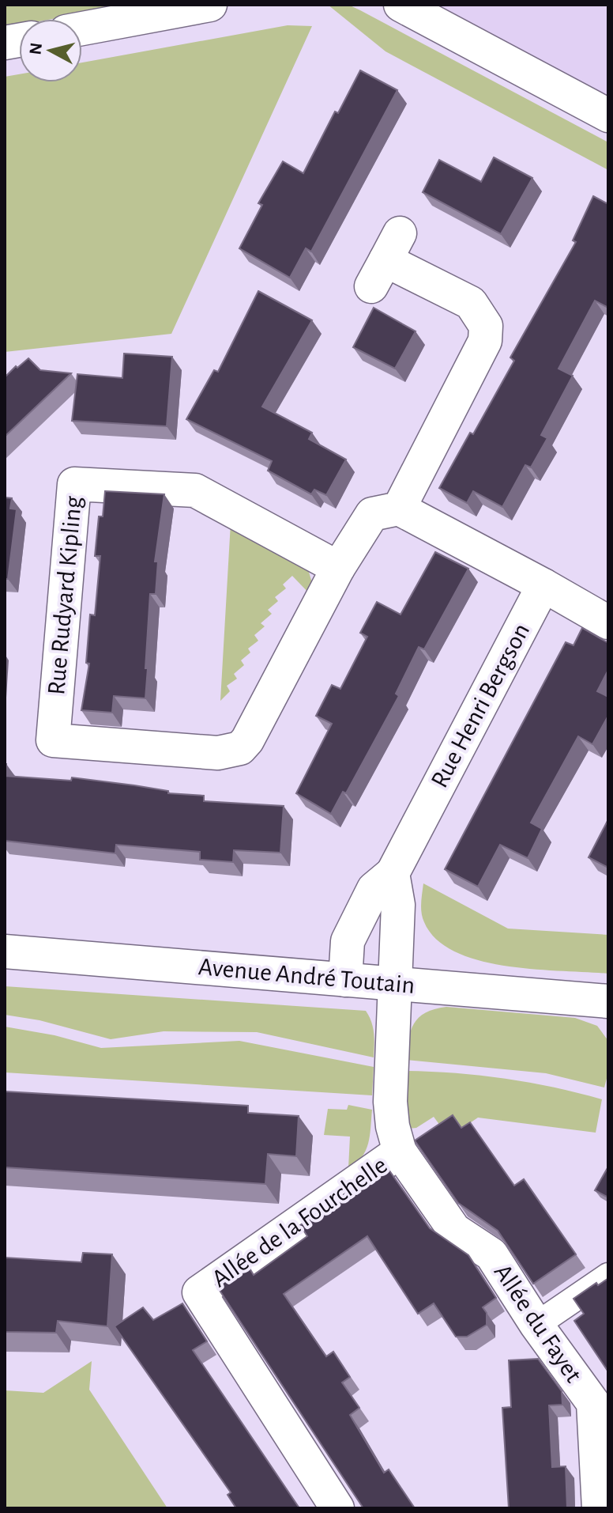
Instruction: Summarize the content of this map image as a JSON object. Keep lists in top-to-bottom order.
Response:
{
  "streets": {
    "street": [
      "Rue Rudyard Kipling",
      "Rue Henri Bergson",
      "Avenue André Toutain",
      "Allée de la Fourchelle",
      "Allée du Fayet"
    ]
  },
  "crossings": [
    ["Rue Henri Bergson", "Avenue André Toutain"],
    ["Avenue André Toutain", "Allée du Fayet"],
    ["Allée de la Fourchelle", "Allée du Fayet"]
  ],
  "north": "left"
}
